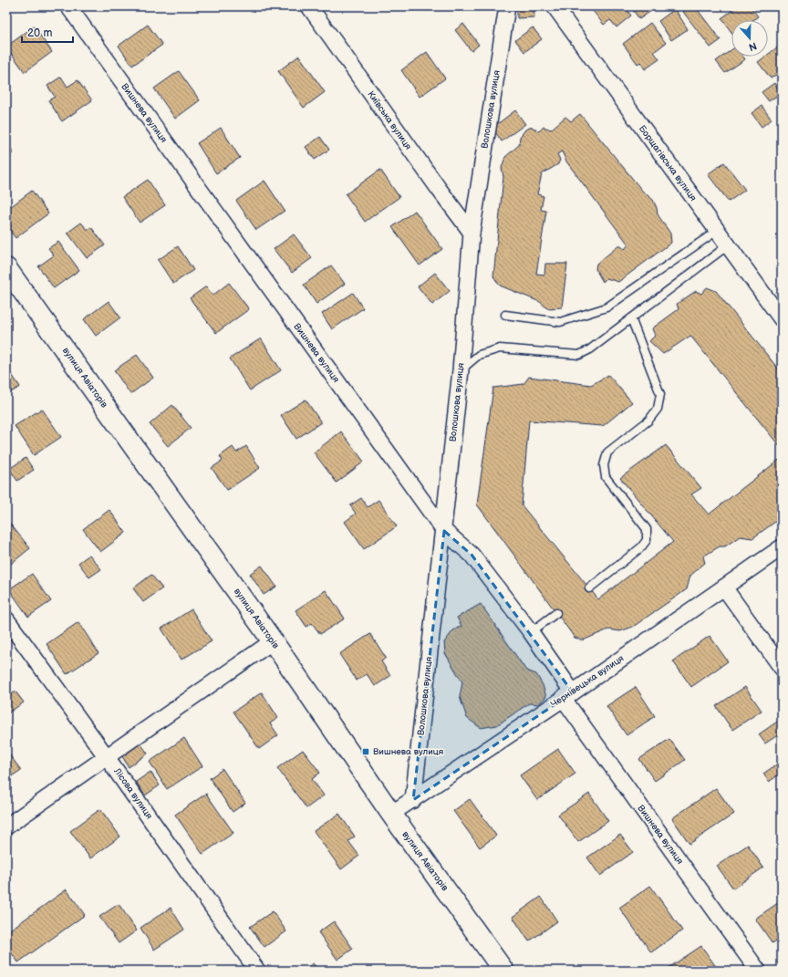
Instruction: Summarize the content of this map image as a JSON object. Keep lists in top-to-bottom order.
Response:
{
  "streets": {
    "main road": ["вулиця Авіаторів"],
    "street": [
      "Волошкова вулиця",
      "Вишнева вулиця",
      "Київська вулиця",
      "Борщагівська вулиця",
      "Чернівецька вулиця",
      "Лісова вулиця"
    ]
  },
  "crossings": [
    ["Волошкова вулиця", "Вишнева вулиця"],
    ["Волошкова вулиця", "Київська вулиця"],
    ["Волошкова вулиця", "Чернівецька вулиця"],
    ["Вишнева вулиця", "Чернівецька вулиця"],
    ["вулиця Авіаторів", "Чернівецька вулиця"]
  ],
  "places": {
    "transit": ["Вишнева вулиця"]
  },
  "scale_bar": "20 m",
  "north": "bottom"
}
